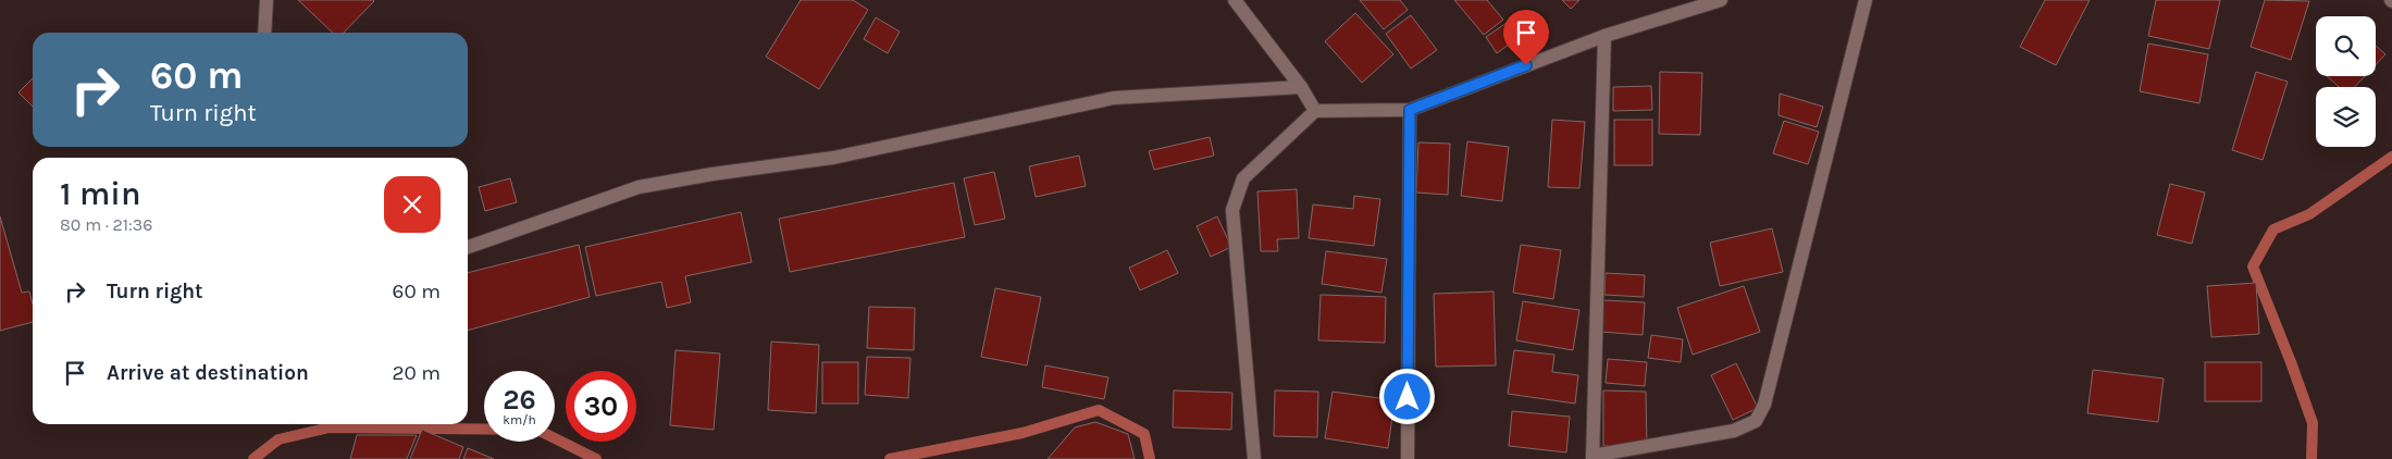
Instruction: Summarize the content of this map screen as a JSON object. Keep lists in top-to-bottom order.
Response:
{
  "page": {
    "turn": ["60 m", "Turn right"],
    "heading": ["1 min", "80 m · 21:36"],
    "list": [
      {
        "name": "Turn right",
        "value": "60 m"
      },
      {
        "name": "Arrive at destination",
        "value": "20 m"
      }
    ],
    "speed": "26 km/h",
    "limit": "30"
  }
}
